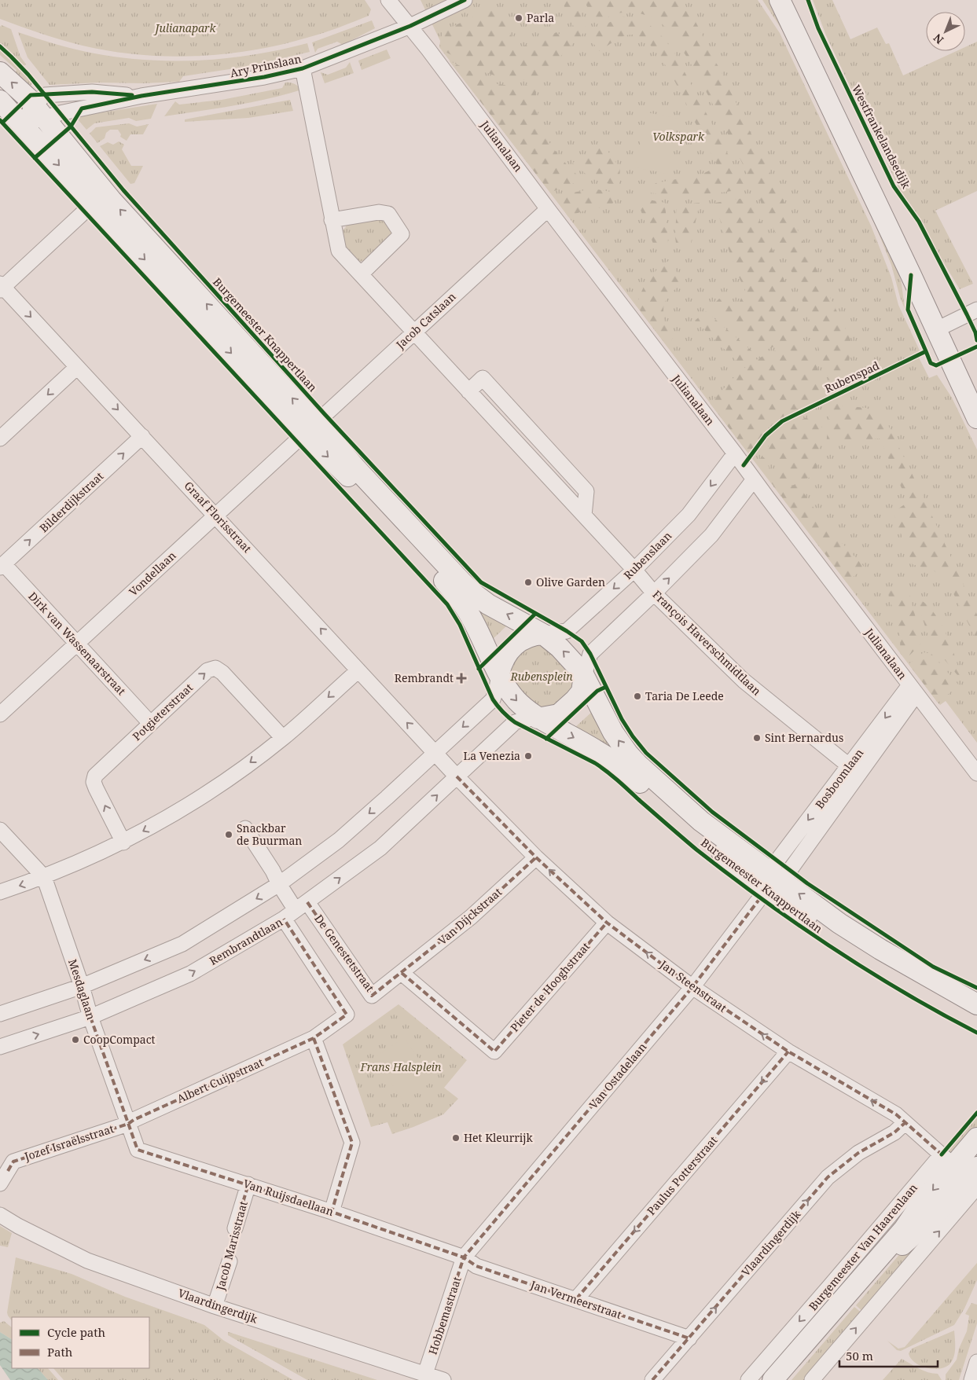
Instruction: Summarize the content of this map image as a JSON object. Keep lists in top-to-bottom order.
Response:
{
  "streets": {
    "main road": ["Burgemeester Knappertlaan", "Burgemeester Van Haarenlaan"],
    "street": [
      "Ary Prinslaan",
      "Julianalaan",
      "Jacob Catslaan",
      "Bilderdijkstraat",
      "Graaf Florisstraat",
      "Rubenslaan",
      "Vondellaan",
      "François Haverschmidtlaan",
      "Dirk van Wassenaarstraat",
      "Potgieterstraat",
      "Bosboomlaan",
      "Van Dijckstraat",
      "Rembrandtlaan",
      "De Genestetstraat",
      "Jan Steenstraat",
      "Pieter de Hooghstraat",
      "Mesdaglaan",
      "Van Ostadelaan",
      "Albert Cuijpstraat",
      "Jozef Israëlsstraat",
      "Paulus Potterstraat",
      "Van Ruijsdaellaan",
      "Vlaardingerdijk",
      "Jacob Marisstraat",
      "Jan Vermeerstraat",
      "Hobbemastraat"
    ],
    "cycle path": ["Westfrankelandsedijk", "Rubenspad"]
  },
  "crossings": [
    ["Ary Prinslaan", "Julianalaan"],
    ["Ary Prinslaan", "Burgemeester Knappertlaan"],
    ["Ary Prinslaan", "François Haverschmidtlaan"],
    ["Julianalaan", "Jacob Catslaan"],
    ["Julianalaan", "Rubenslaan"],
    ["Julianalaan", "Bosboomlaan"],
    ["Jacob Catslaan", "Burgemeester Knappertlaan"],
    ["Jacob Catslaan", "Vondellaan"],
    ["Jacob Catslaan", "François Haverschmidtlaan"],
    ["Burgemeester Knappertlaan", "Rubenslaan"],
    ["Burgemeester Knappertlaan", "Vondellaan"],
    ["Burgemeester Knappertlaan", "Bosboomlaan"],
    ["Burgemeester Knappertlaan", "Rembrandtlaan"],
    ["Burgemeester Knappertlaan", "Van Ostadelaan"],
    ["Bilderdijkstraat", "Graaf Florisstraat"],
    ["Bilderdijkstraat", "Dirk van Wassenaarstraat"],
    ["Graaf Florisstraat", "Vondellaan"],
    ["Rubenslaan", "François Haverschmidtlaan"],
    ["Rubenslaan", "Rembrandtlaan"],
    ["Vondellaan", "Dirk van Wassenaarstraat"],
    ["François Haverschmidtlaan", "Bosboomlaan"],
    ["Dirk van Wassenaarstraat", "Potgieterstraat"],
    ["Bosboomlaan", "Van Ostadelaan"],
    ["Van Dijckstraat", "De Genestetstraat"],
    ["Van Dijckstraat", "Jan Steenstraat"],
    ["Van Dijckstraat", "Pieter de Hooghstraat"],
    ["Rembrandtlaan", "De Genestetstraat"],
    ["Rembrandtlaan", "Jan Steenstraat"],
    ["Rembrandtlaan", "Mesdaglaan"],
    ["De Genestetstraat", "Pieter de Hooghstraat"],
    ["Jan Steenstraat", "Pieter de Hooghstraat"],
    ["Jan Steenstraat", "Van Ostadelaan"],
    ["Jan Steenstraat", "Paulus Potterstraat"],
    ["Jan Steenstraat", "Vlaardingerdijk"],
    ["Jan Steenstraat", "Burgemeester Van Haarenlaan"],
    ["Mesdaglaan", "Albert Cuijpstraat"],
    ["Mesdaglaan", "Jozef Israëlsstraat"],
    ["Mesdaglaan", "Van Ruijsdaellaan"],
    ["Van Ostadelaan", "Van Ruijsdaellaan"],
    ["Van Ostadelaan", "Jan Vermeerstraat"],
    ["Van Ostadelaan", "Hobbemastraat"],
    ["Albert Cuijpstraat", "Jozef Israëlsstraat"],
    ["Albert Cuijpstraat", "Van Ruijsdaellaan"],
    ["Jozef Israëlsstraat", "Van Ruijsdaellaan"],
    ["Paulus Potterstraat", "Jan Vermeerstraat"],
    ["Van Ruijsdaellaan", "Jacob Marisstraat"],
    ["Van Ruijsdaellaan", "Jan Vermeerstraat"],
    ["Van Ruijsdaellaan", "Hobbemastraat"],
    ["Vlaardingerdijk", "Jacob Marisstraat"],
    ["Vlaardingerdijk", "Jan Vermeerstraat"],
    ["Vlaardingerdijk", "Hobbemastraat"],
    ["Jan Vermeerstraat", "Hobbemastraat"]
  ],
  "one_way": ["Jan Steenstraat", "Paulus Potterstraat"],
  "parks": [
    "Julianapark",
    "Volkspark",
    "Rubensplein",
    "Frans Halsplein"
  ],
  "places": {
    "other": [
      "Parla",
      "Olive Garden",
      "Taria De Leede",
      "Sint Bernardus",
      "La Venezia",
      "Snackbar de Buurman",
      "CoopCompact",
      "Het Kleurrijk"
    ],
    "health": ["Rembrandt"]
  },
  "legend": ["Cycle path", "Path"],
  "scale_bar": "50 m",
  "north": "bottom left"
}
